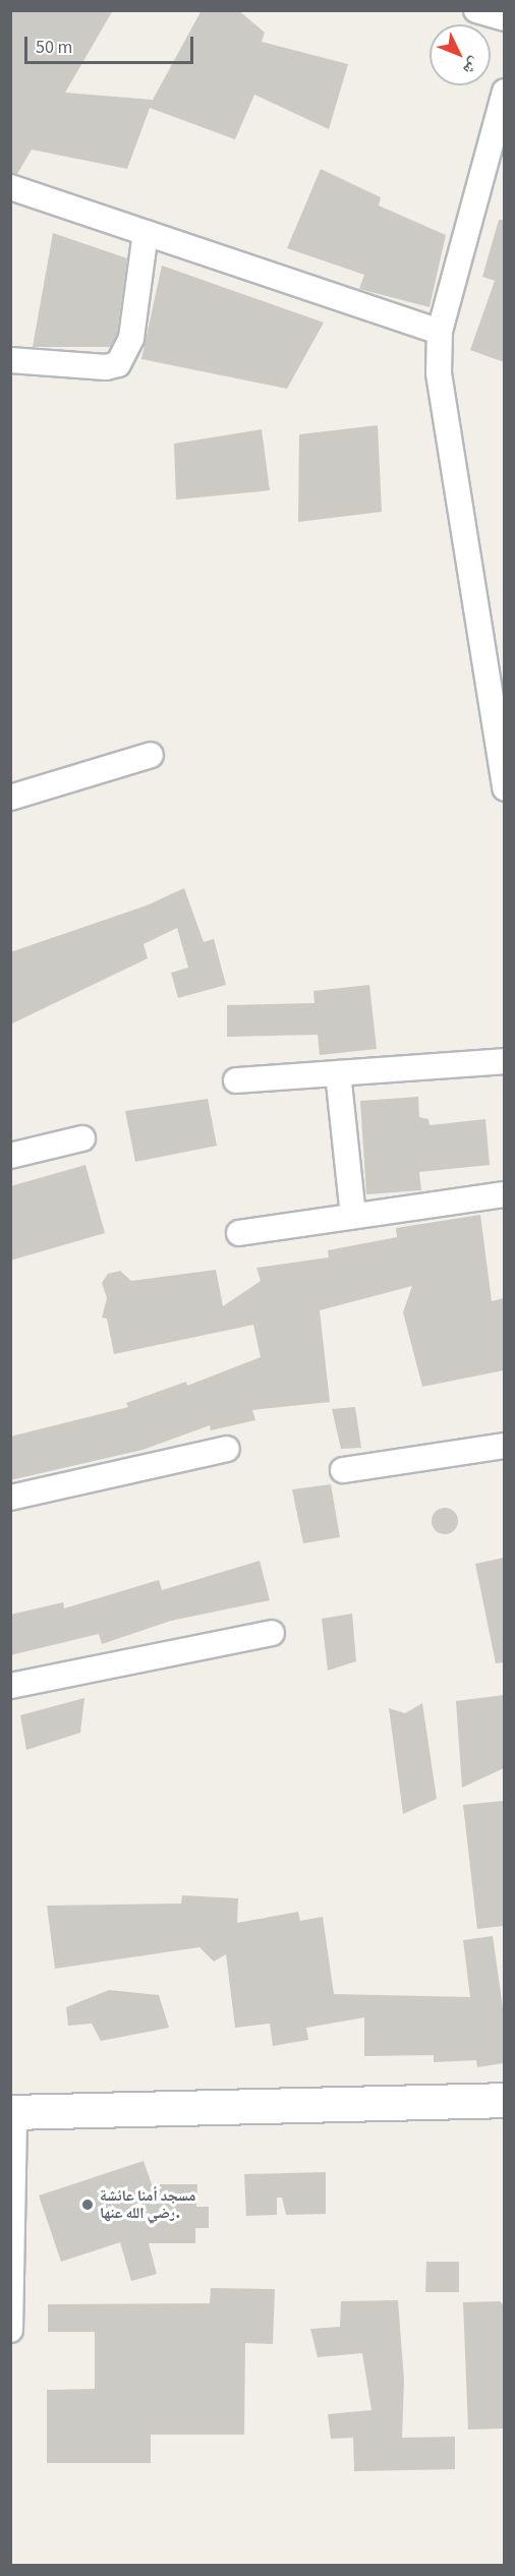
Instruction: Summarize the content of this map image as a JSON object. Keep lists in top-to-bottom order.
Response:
{
  "places": ["مسجد أمنا عائشة رضي الله عنها."],
  "scale_bar": "50 m",
  "north": "bottom right"
}
